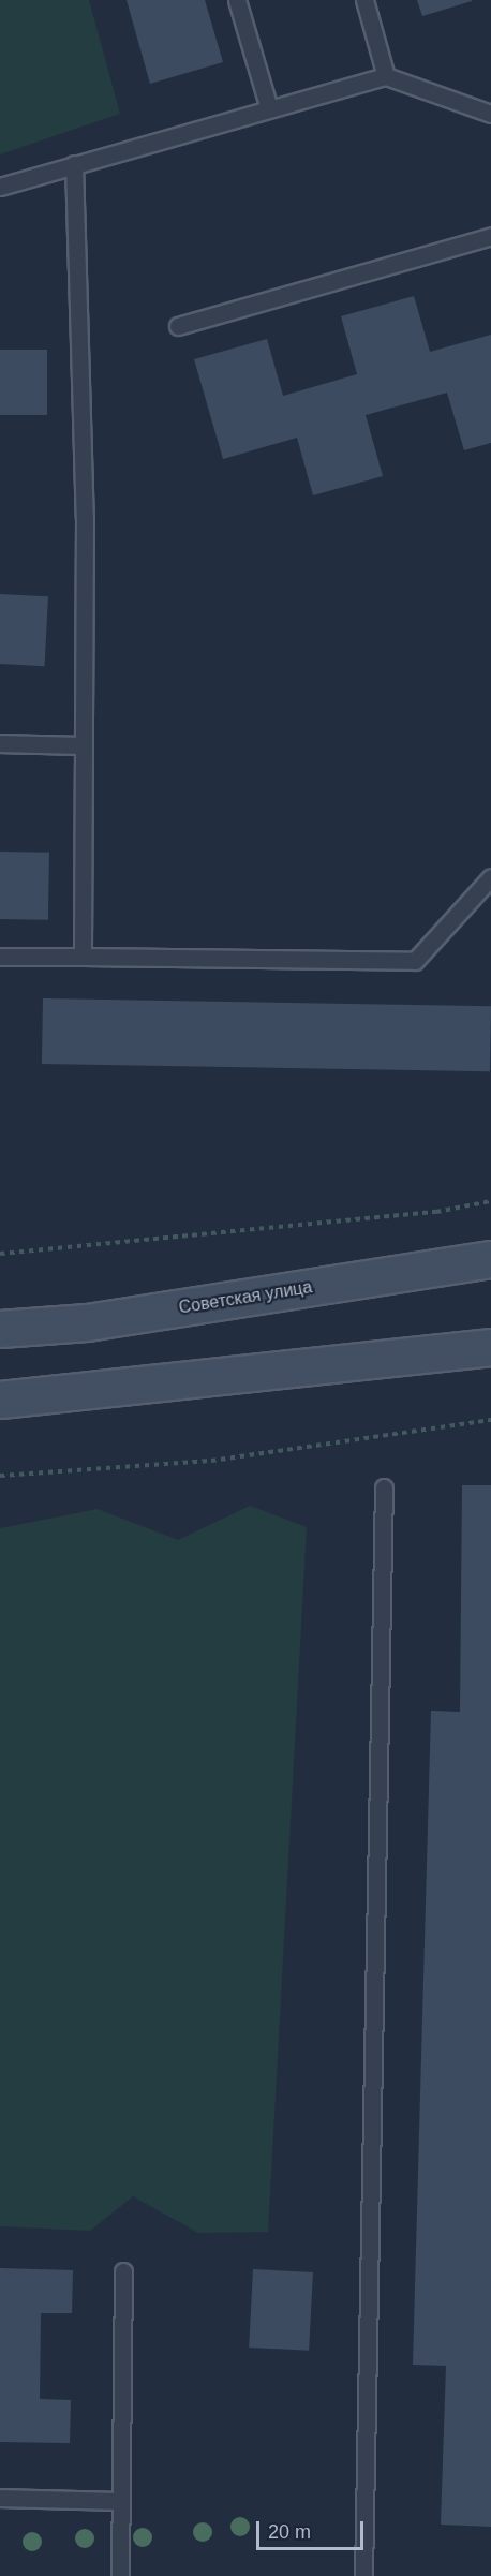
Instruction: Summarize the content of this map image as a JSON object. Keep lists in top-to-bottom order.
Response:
{
  "streets": {
    "street": ["Советская улица"]
  },
  "scale_bar": "20 m"
}
